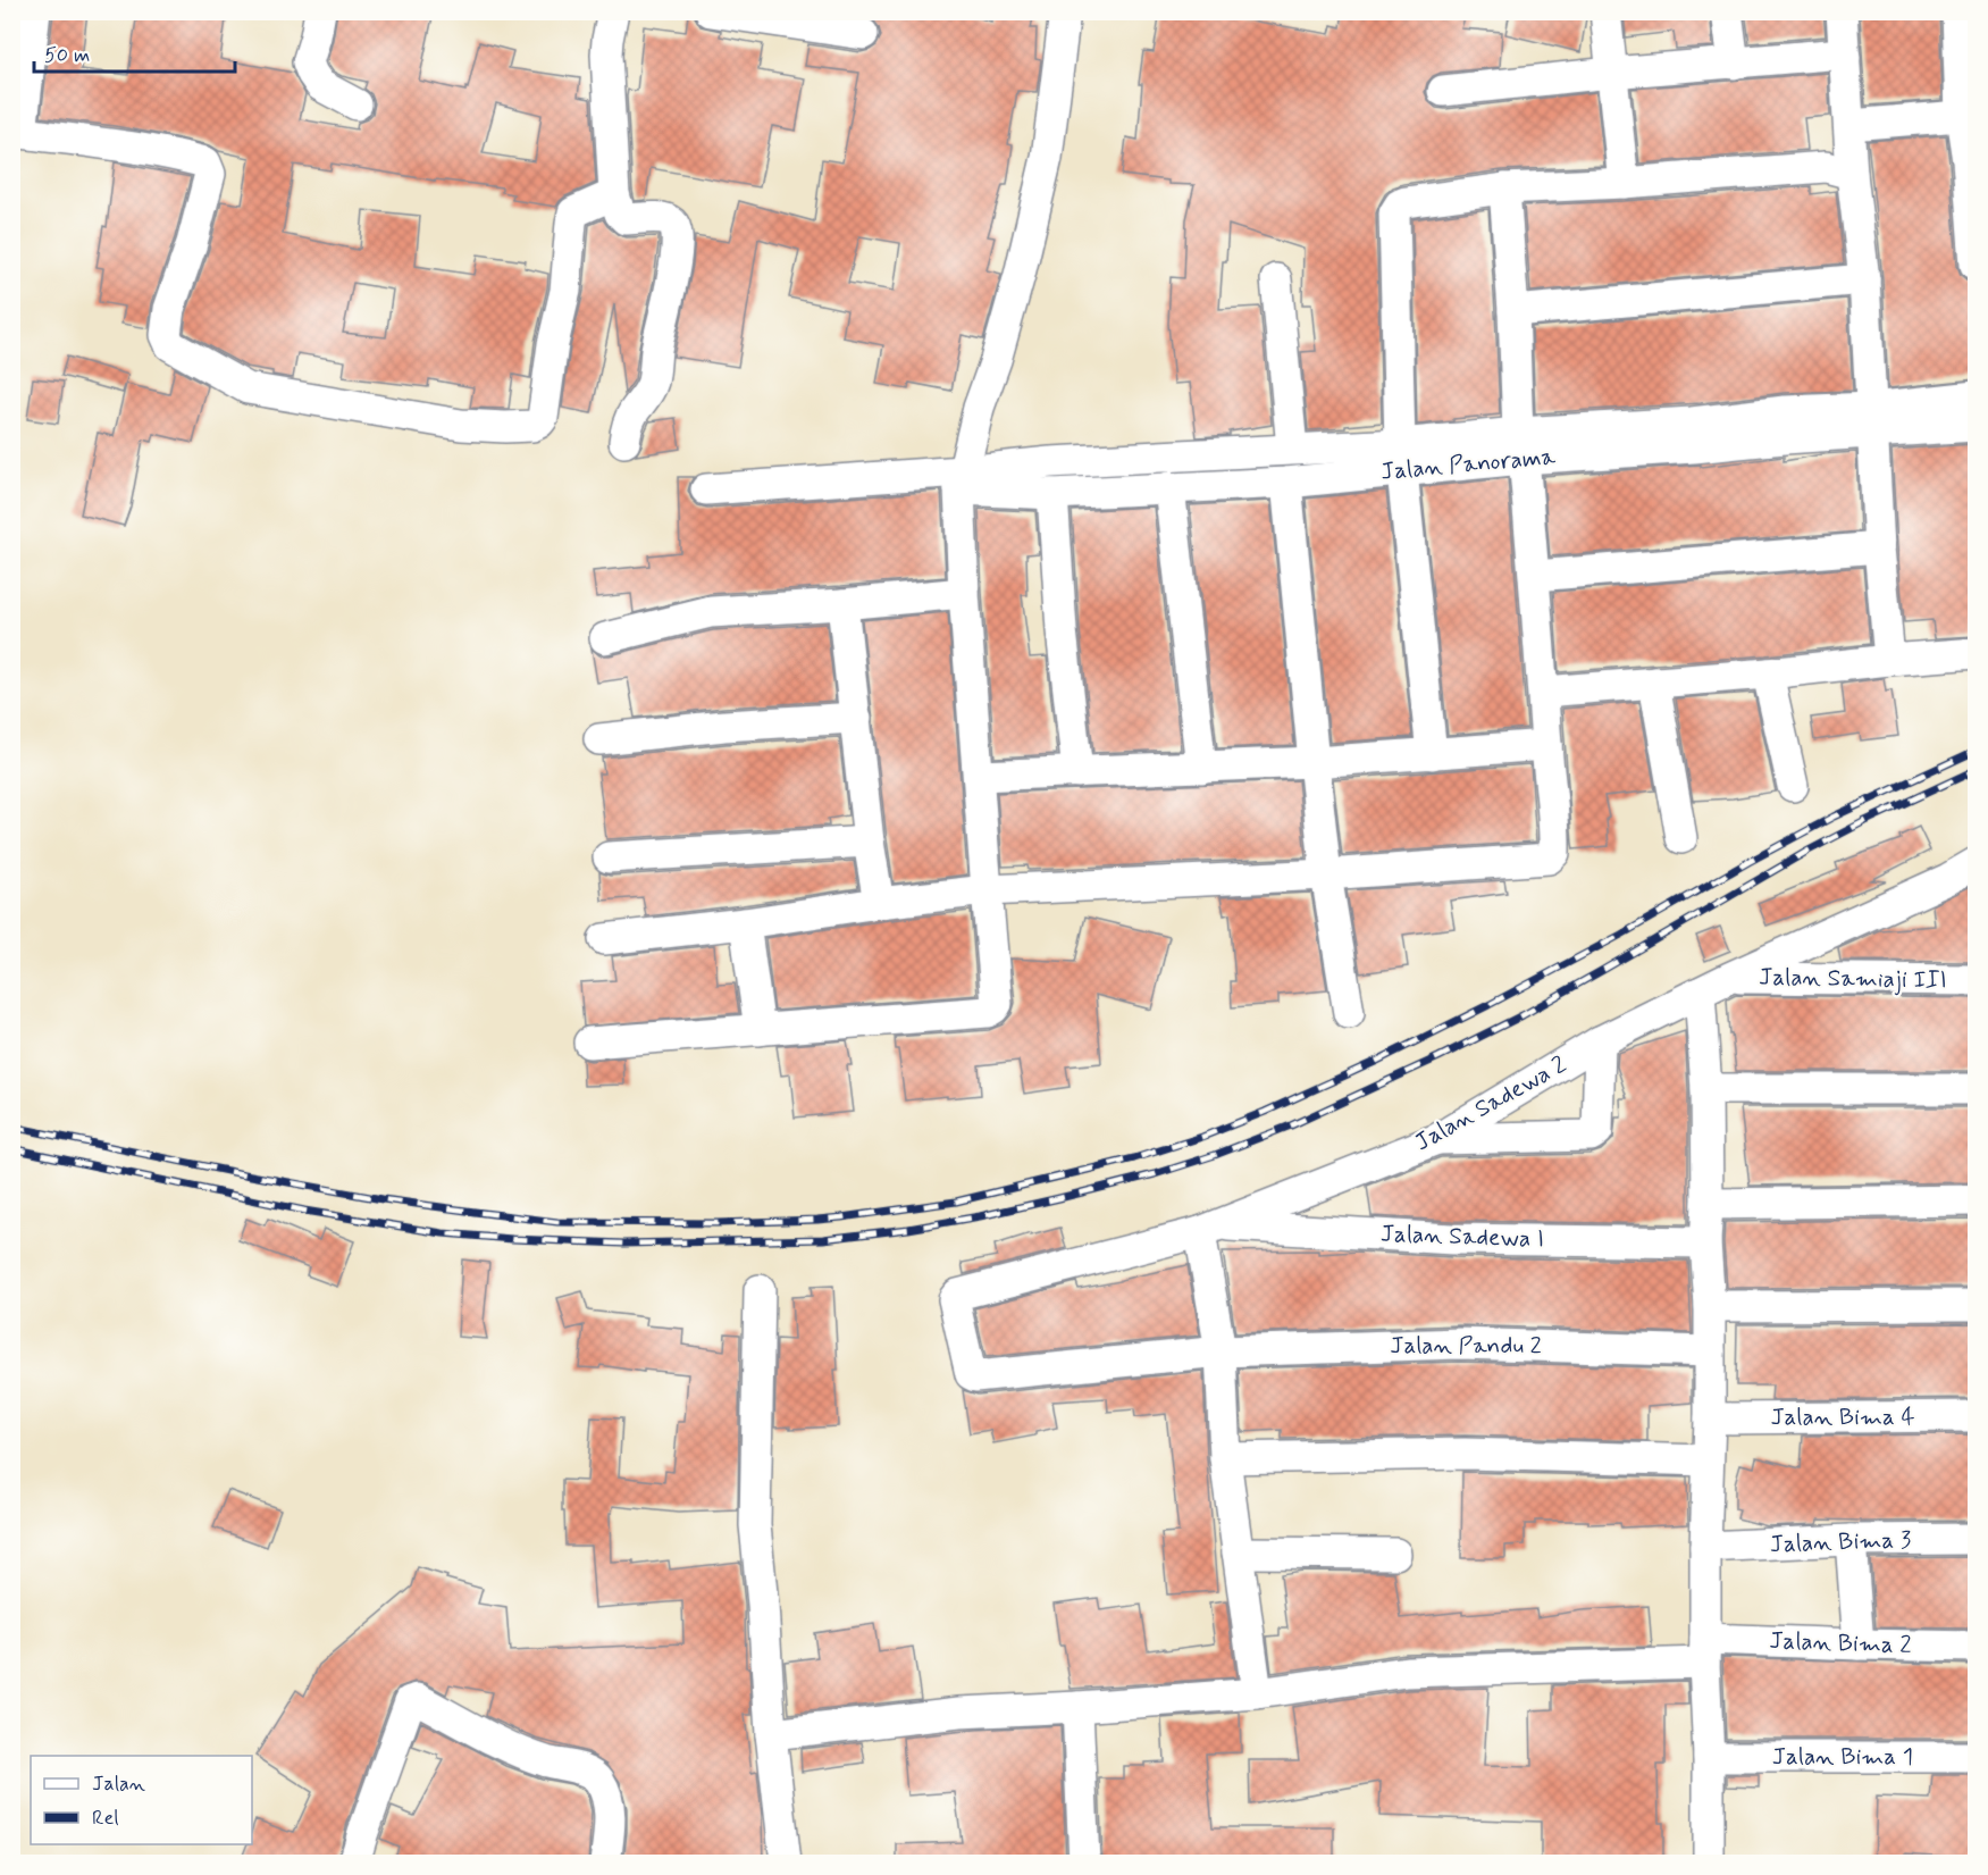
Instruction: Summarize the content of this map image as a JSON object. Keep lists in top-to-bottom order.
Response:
{
  "streets": {
    "street": [
      "Jalan Panorama",
      "Jalan Samiaji III",
      "Jalan Sadewa 2",
      "Jalan Sadewa I",
      "Jalan Pandu 2",
      "Jalan Bima 4",
      "Jalan Bima 3",
      "Jalan Bima 2",
      "Jalan Bima 1"
    ]
  },
  "crossings": [
    ["Jalan Samiaji III", "Jalan Sadewa 2"],
    ["Jalan Sadewa 2", "Jalan Sadewa I"],
    ["Jalan Sadewa 2", "Jalan Pandu 2"],
    ["Jalan Sadewa I", "Jalan Pandu 2"]
  ],
  "legend": ["Jalan", "Rel"],
  "scale_bar": "50 m"
}
